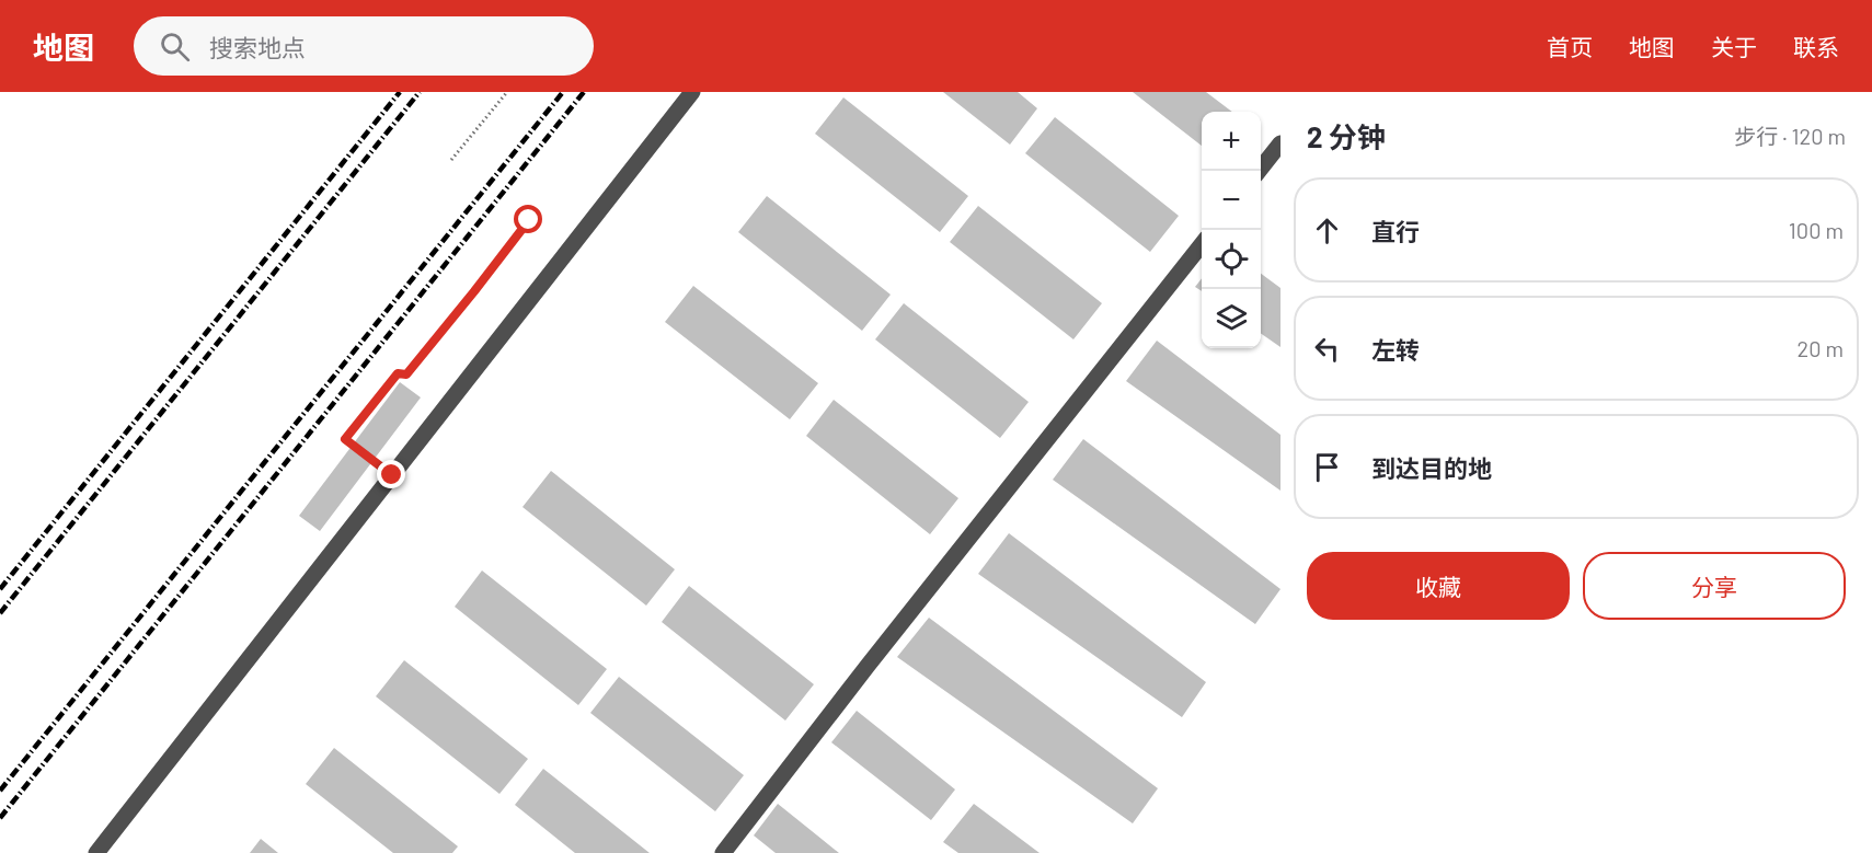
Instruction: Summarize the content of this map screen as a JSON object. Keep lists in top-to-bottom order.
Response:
{
  "page": {
    "header": "地图",
    "search": "搜索地点",
    "nav": [
      "首页",
      "地图",
      "关于",
      "联系"
    ],
    "heading": ["2 分钟", "步行 · 120 m"],
    "map_buttons": ["+", "−"],
    "list": [
      ["直行", "100 m"],
      ["左转", "20 m"],
      "到达目的地"
    ],
    "buttons": ["收藏", "分享"]
  }
}
